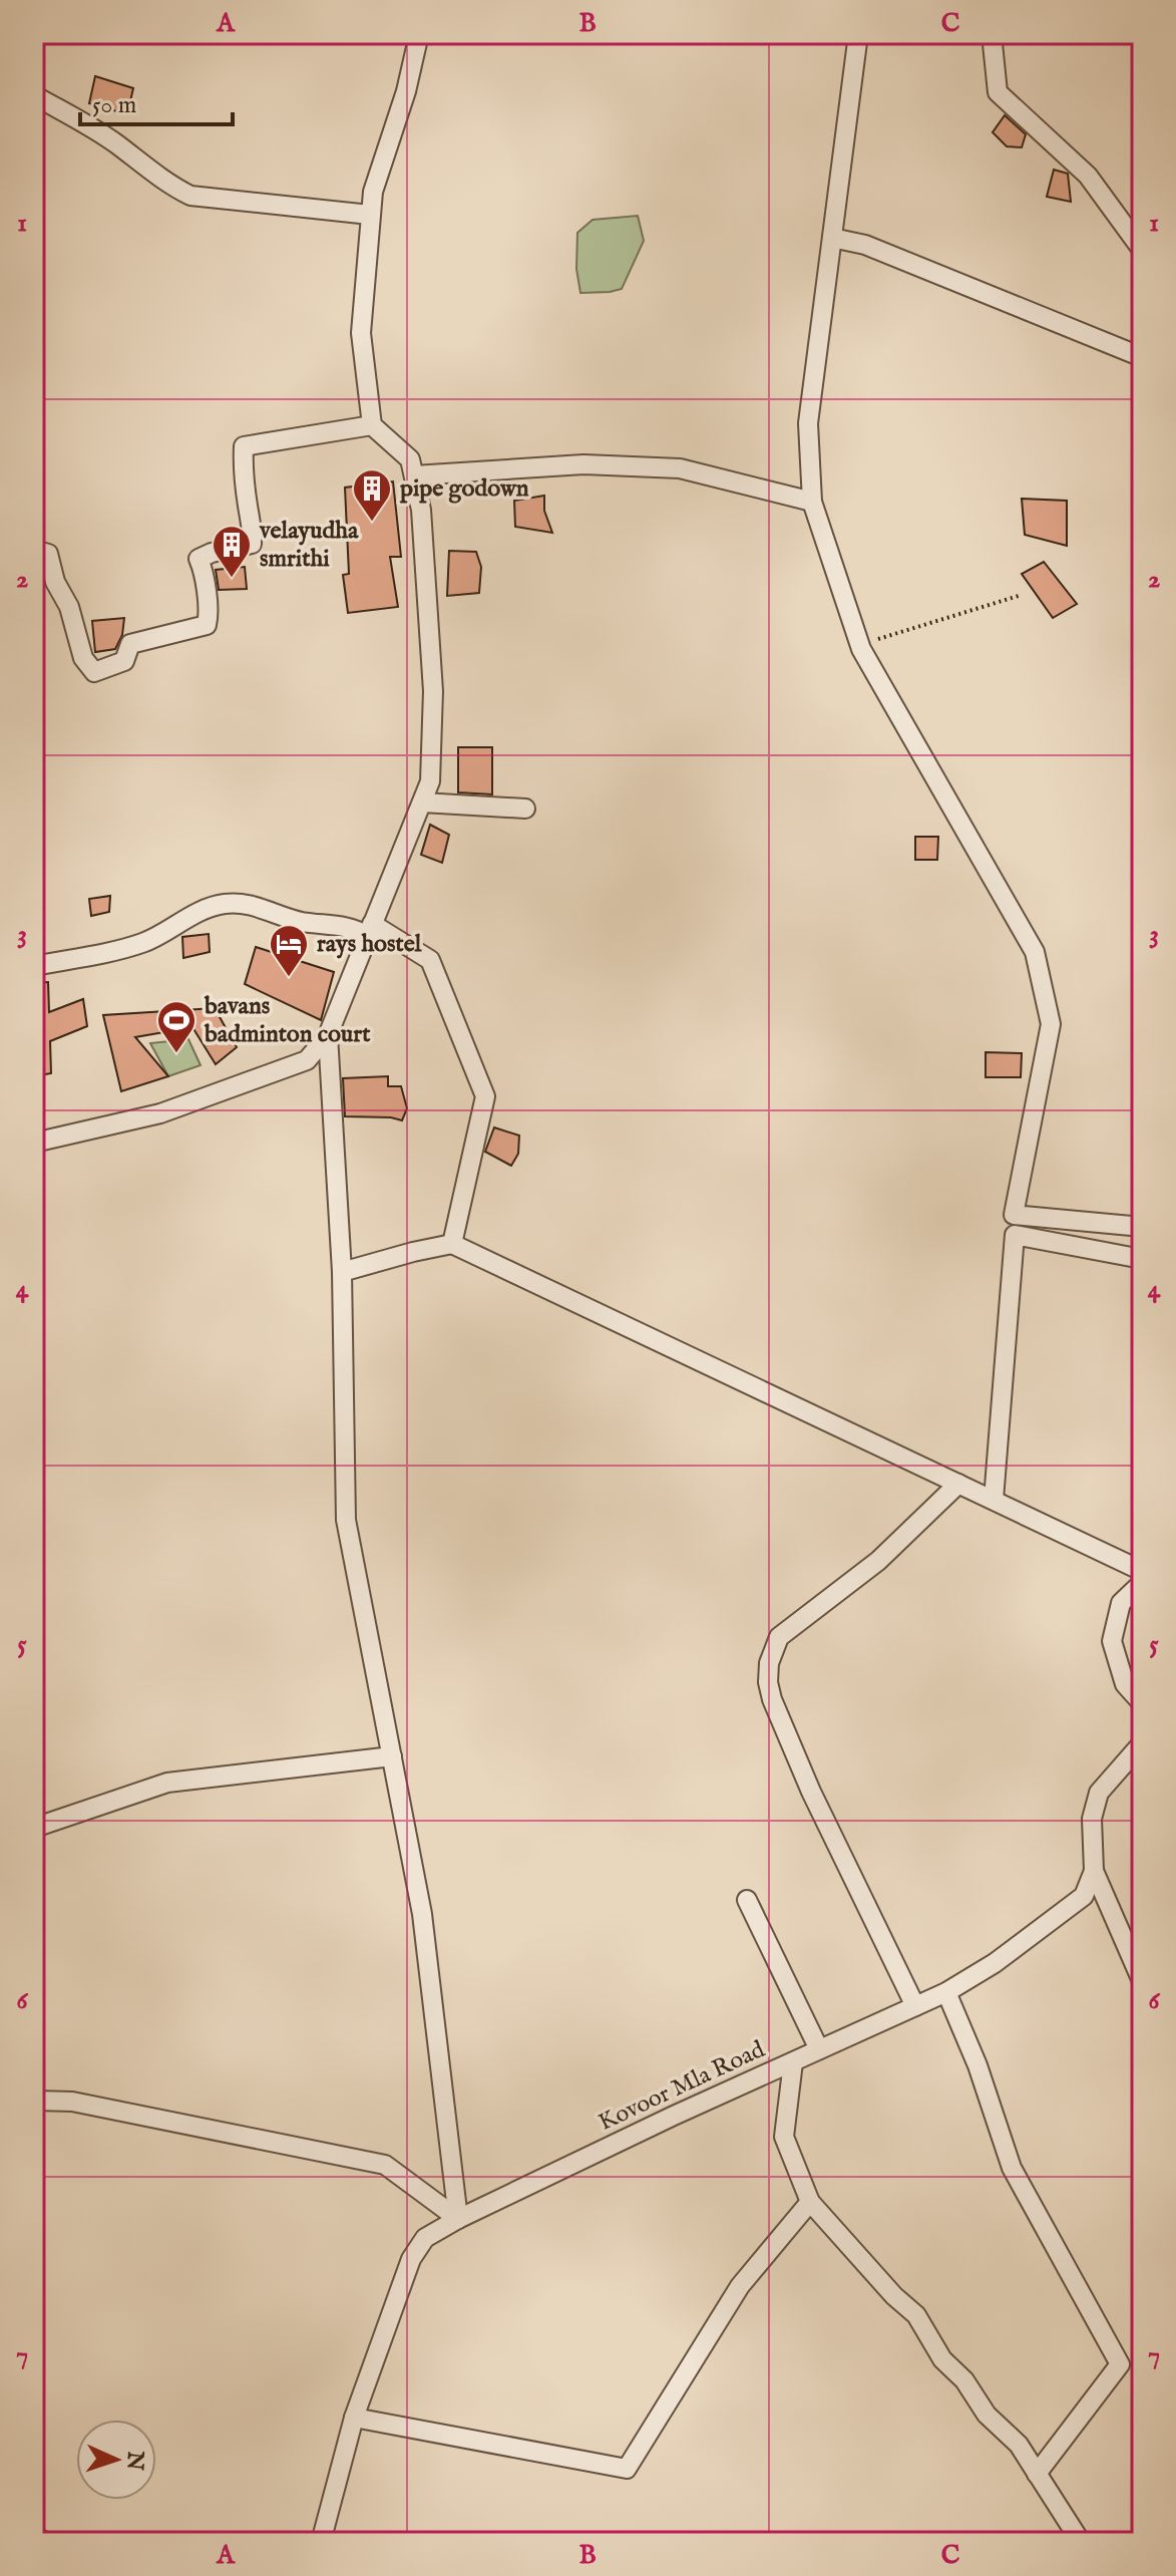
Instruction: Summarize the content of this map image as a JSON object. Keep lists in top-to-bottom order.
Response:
{
  "streets": {
    "street": ["Kovoor Mla Road"]
  },
  "places": {
    "building": ["pipe godown", "velayudha smrithi"],
    "hotel": ["rays hostel"],
    "sports": ["bavans badminton court"]
  },
  "scale_bar": "50 m",
  "north": "right",
  "grid": {
    "columns": ["A", "B", "C"],
    "rows": [
      "1",
      "2",
      "3",
      "4",
      "5",
      "6",
      "7"
    ]
  }
}
